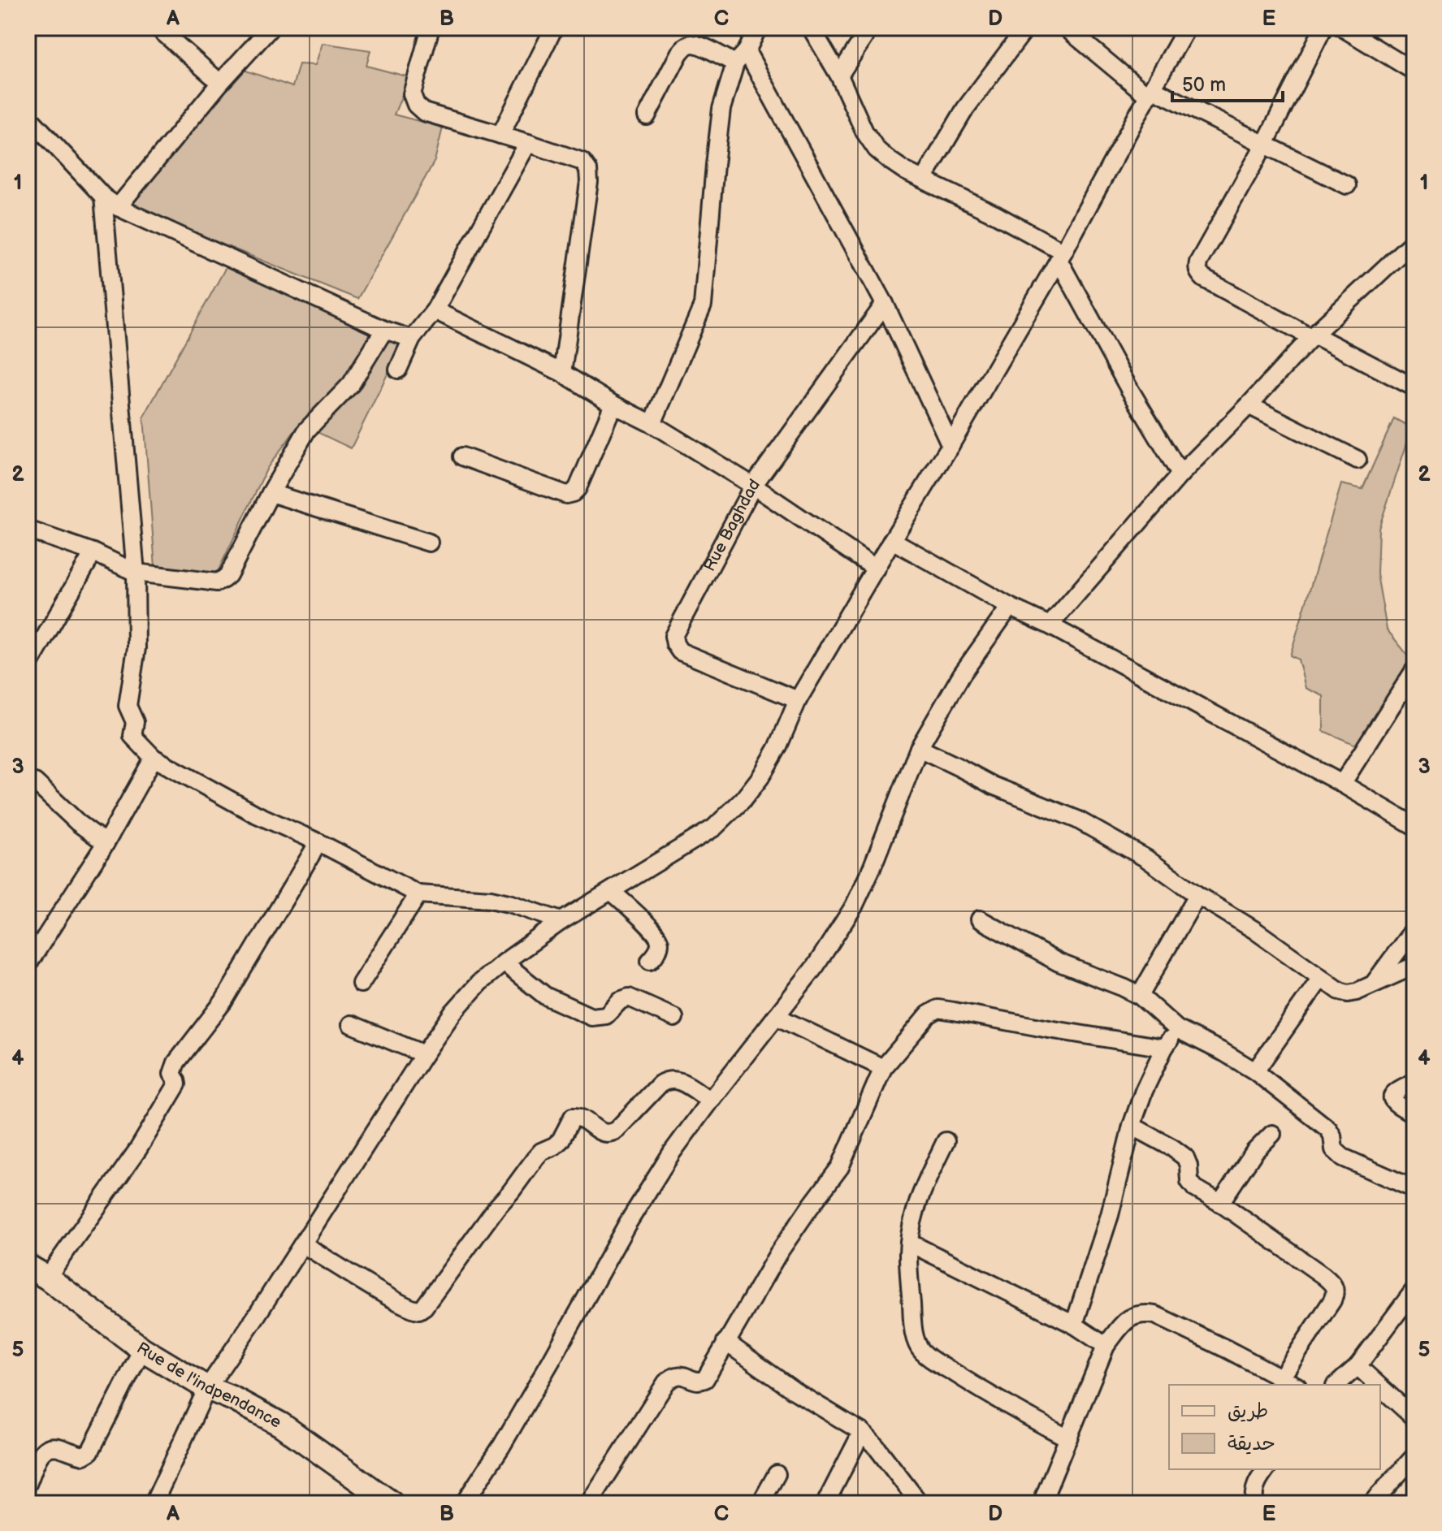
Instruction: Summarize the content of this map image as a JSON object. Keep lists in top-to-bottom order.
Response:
{
  "streets": {
    "street": ["Rue Baghdad", "Rue de l'indpendance"]
  },
  "legend": ["طريق", "حديقة"],
  "scale_bar": "50 m",
  "grid": {
    "columns": [
      "A",
      "B",
      "C",
      "D",
      "E"
    ],
    "rows": [
      "1",
      "2",
      "3",
      "4",
      "5"
    ]
  }
}
